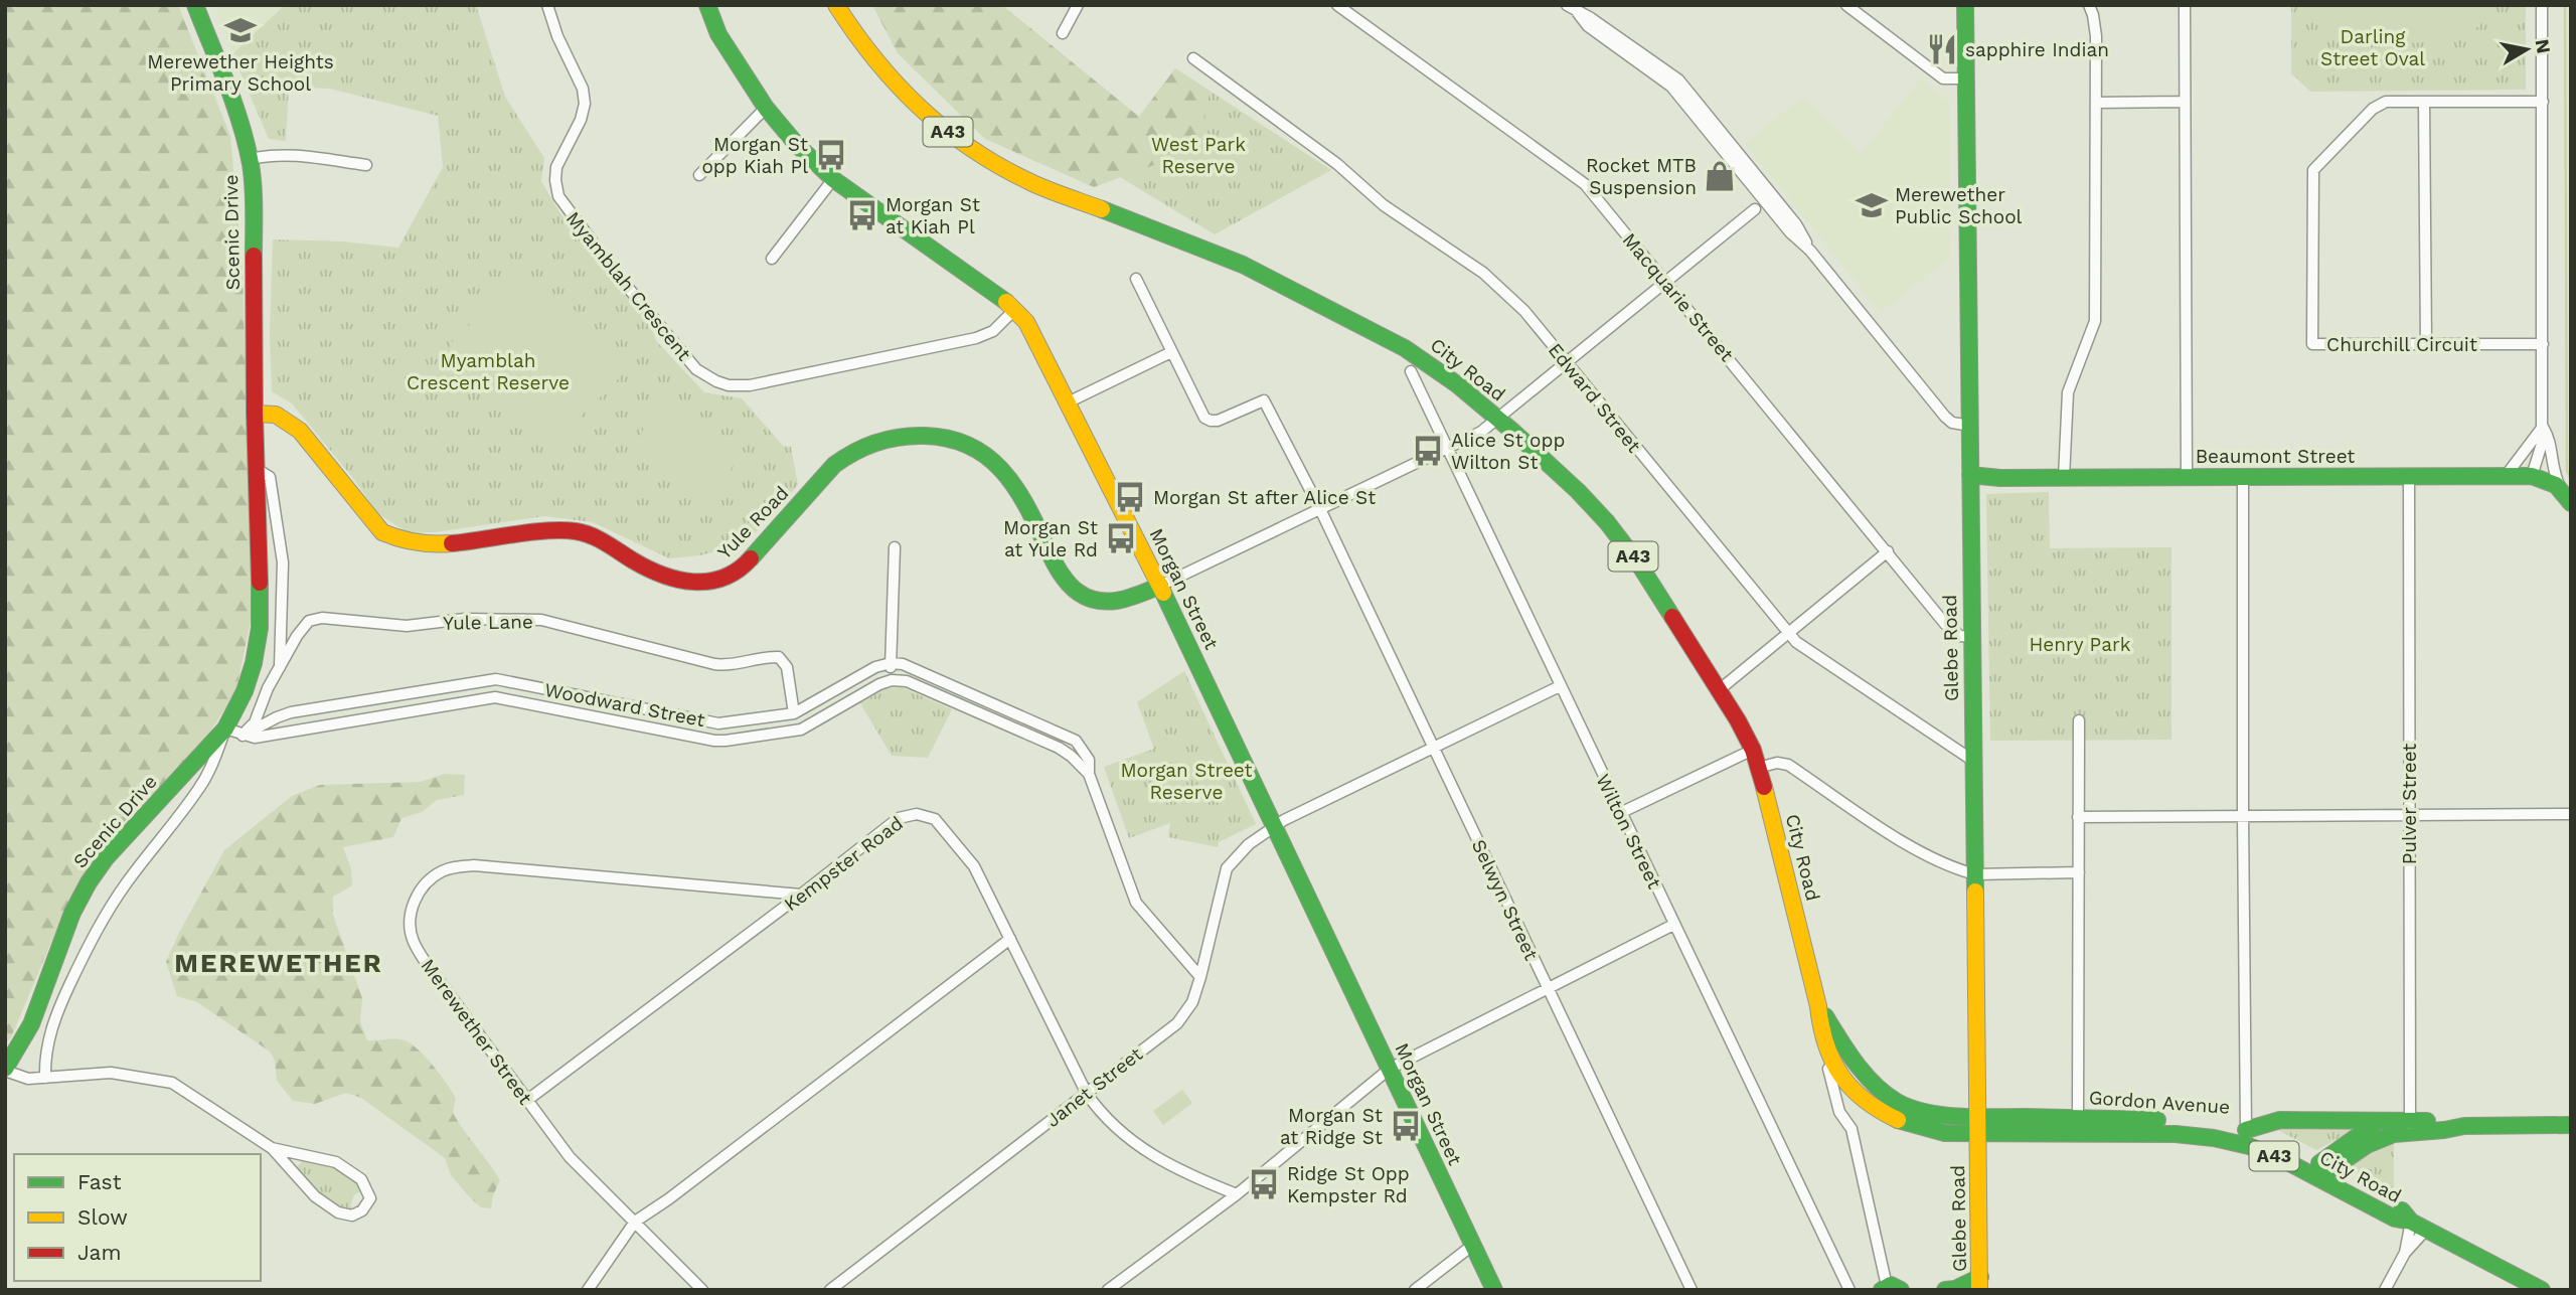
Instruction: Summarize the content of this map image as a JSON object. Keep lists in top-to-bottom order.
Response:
{
  "streets": {
    "main road": [
      "A43",
      "Scenic Drive",
      "City Road",
      "Beaumont Street",
      "Yule Road",
      "Morgan Street",
      "Glebe Road",
      "Gordon Avenue"
    ],
    "street": [
      "Myamblah Crescent",
      "Macquarie Street",
      "Churchill Circuit",
      "Edward Street",
      "Yule Lane",
      "Woodward Street",
      "Pulver Street",
      "Wilton Street",
      "Kempster Road",
      "Selwyn Street",
      "Merewether Street",
      "Janet Street"
    ]
  },
  "crossings": [
    ["A43", "City Road"],
    ["A43", "Gordon Avenue"],
    ["Scenic Drive", "Yule Road"],
    ["Scenic Drive", "Woodward Street"],
    ["Myamblah Crescent", "Morgan Street"],
    ["Macquarie Street", "Glebe Road"],
    ["City Road", "Glebe Road"],
    ["City Road", "Gordon Avenue"],
    ["Edward Street", "Glebe Road"],
    ["Beaumont Street", "Glebe Road"],
    ["Beaumont Street", "Pulver Street"],
    ["Yule Road", "Morgan Street"],
    ["Morgan Street", "Janet Street"],
    ["Yule Lane", "Woodward Street"],
    ["Glebe Road", "Gordon Avenue"],
    ["Pulver Street", "Gordon Avenue"],
    ["Wilton Street", "Janet Street"],
    ["Kempster Road", "Merewether Street"],
    ["Kempster Road", "Janet Street"],
    ["Selwyn Street", "Janet Street"]
  ],
  "districts": ["MEREWETHER"],
  "parks": [
    "Darling Street Oval",
    "West Park Reserve",
    "Myamblah Crescent Reserve",
    "Henry Park",
    "Morgan Street Reserve"
  ],
  "places": {
    "school or university": ["Merewether Heights Primary School", "Merewether Public School"],
    "restaurant": ["sapphire Indian"],
    "bus stop": [
      "Morgan St opp Kiah Pl",
      "Morgan St at Kiah Pl",
      "Alice St opp Wilton St",
      "Morgan St after Alice St",
      "Morgan St at Yule Rd",
      "Morgan St at Ridge St",
      "Ridge St Opp Kempster Rd"
    ],
    "shop": ["Rocket MTB Suspension"]
  },
  "legend": ["Fast", "Slow", "Jam"],
  "north": "right"
}
